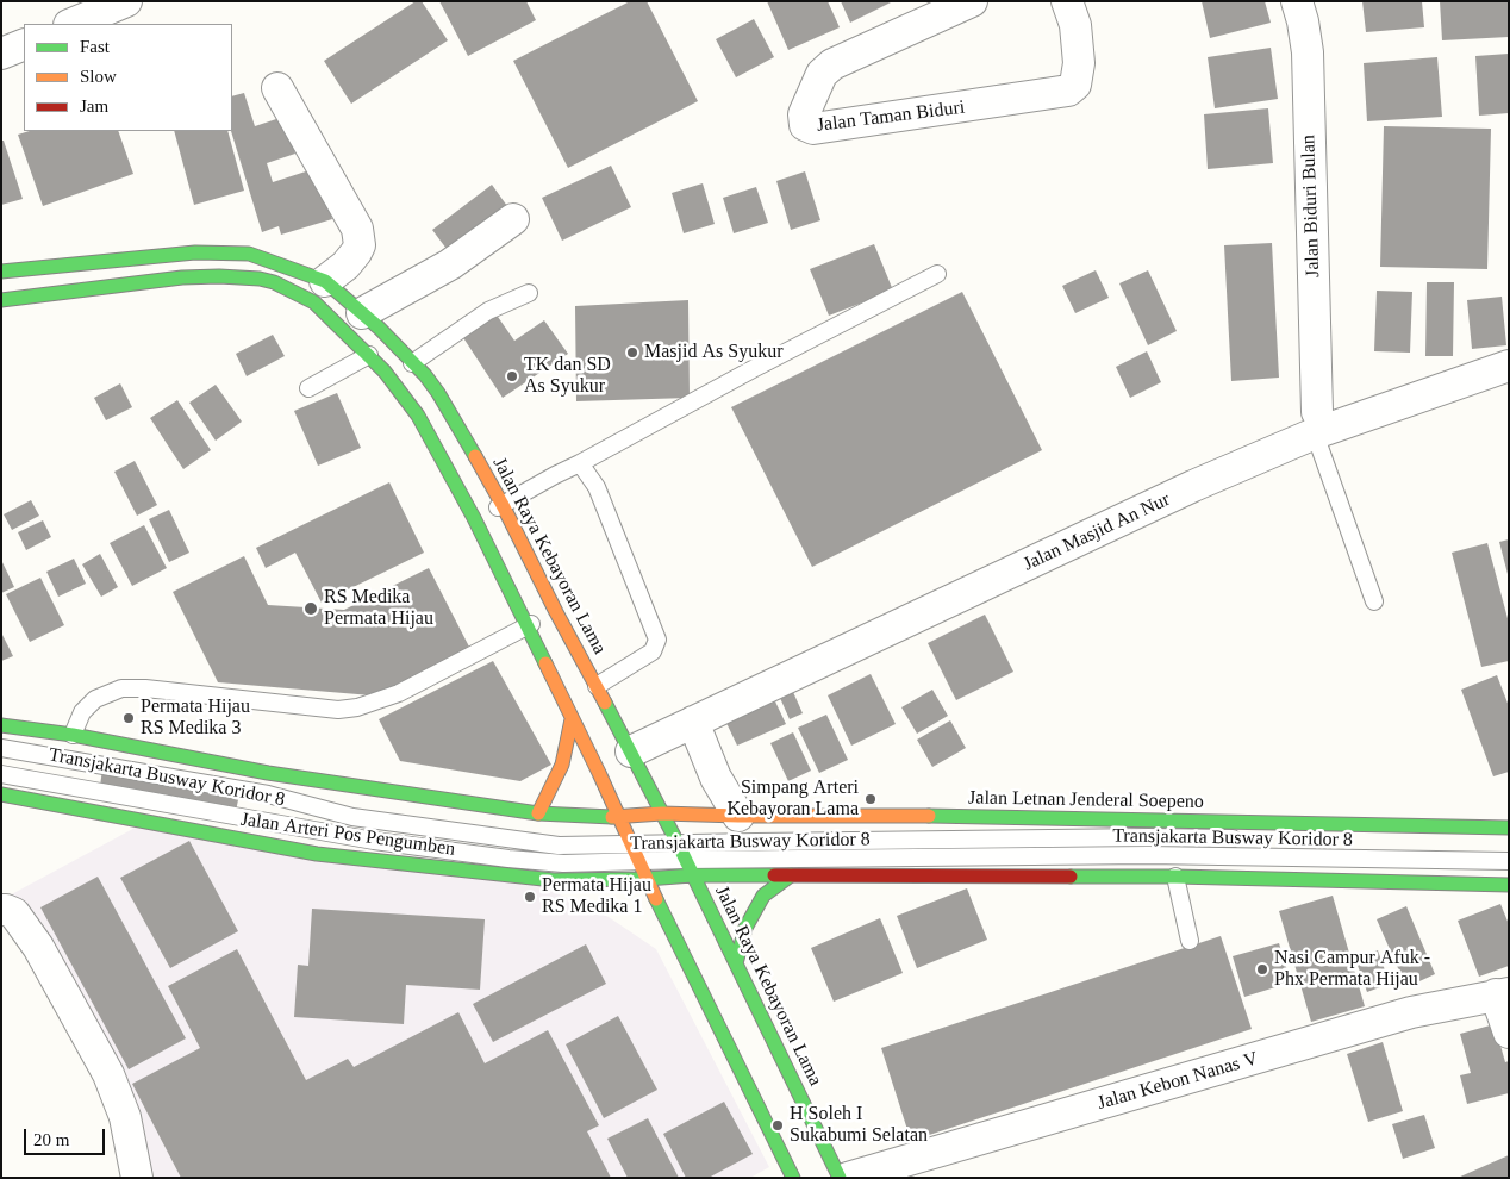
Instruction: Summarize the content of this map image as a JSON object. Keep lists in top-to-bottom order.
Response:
{
  "streets": {
    "main road": ["Jalan Raya Kebayoran Lama", "Jalan Letnan Jenderal Soepeno", "Jalan Arteri Pos Pengumben"],
    "street": [
      "Jalan Taman Biduri",
      "Jalan Biduri Bulan",
      "Jalan Masjid An Nur",
      "Jalan Kebon Nanas V"
    ],
    "lane": ["Transjakarta Busway Koridor 8"]
  },
  "crossings": [
    ["Jalan Biduri Bulan", "Jalan Masjid An Nur"],
    ["Jalan Masjid An Nur", "Jalan Raya Kebayoran Lama"],
    ["Jalan Raya Kebayoran Lama", "Transjakarta Busway Koridor 8"],
    ["Jalan Raya Kebayoran Lama", "Jalan Letnan Jenderal Soepeno"],
    ["Jalan Raya Kebayoran Lama", "Jalan Arteri Pos Pengumben"]
  ],
  "places": [
    "Masjid As Syukur",
    "TK dan SD As Syukur",
    "RS Medika Permata Hijau",
    "Permata Hijau RS Medika 3",
    "Simpang Arteri Kebayoran Lama",
    "Permata Hijau RS Medika 1",
    "Nasi Campur Afuk - Phx Permata Hijau",
    "H Soleh I Sukabumi Selatan"
  ],
  "legend": ["Fast", "Slow", "Jam"],
  "scale_bar": "20 m"
}
